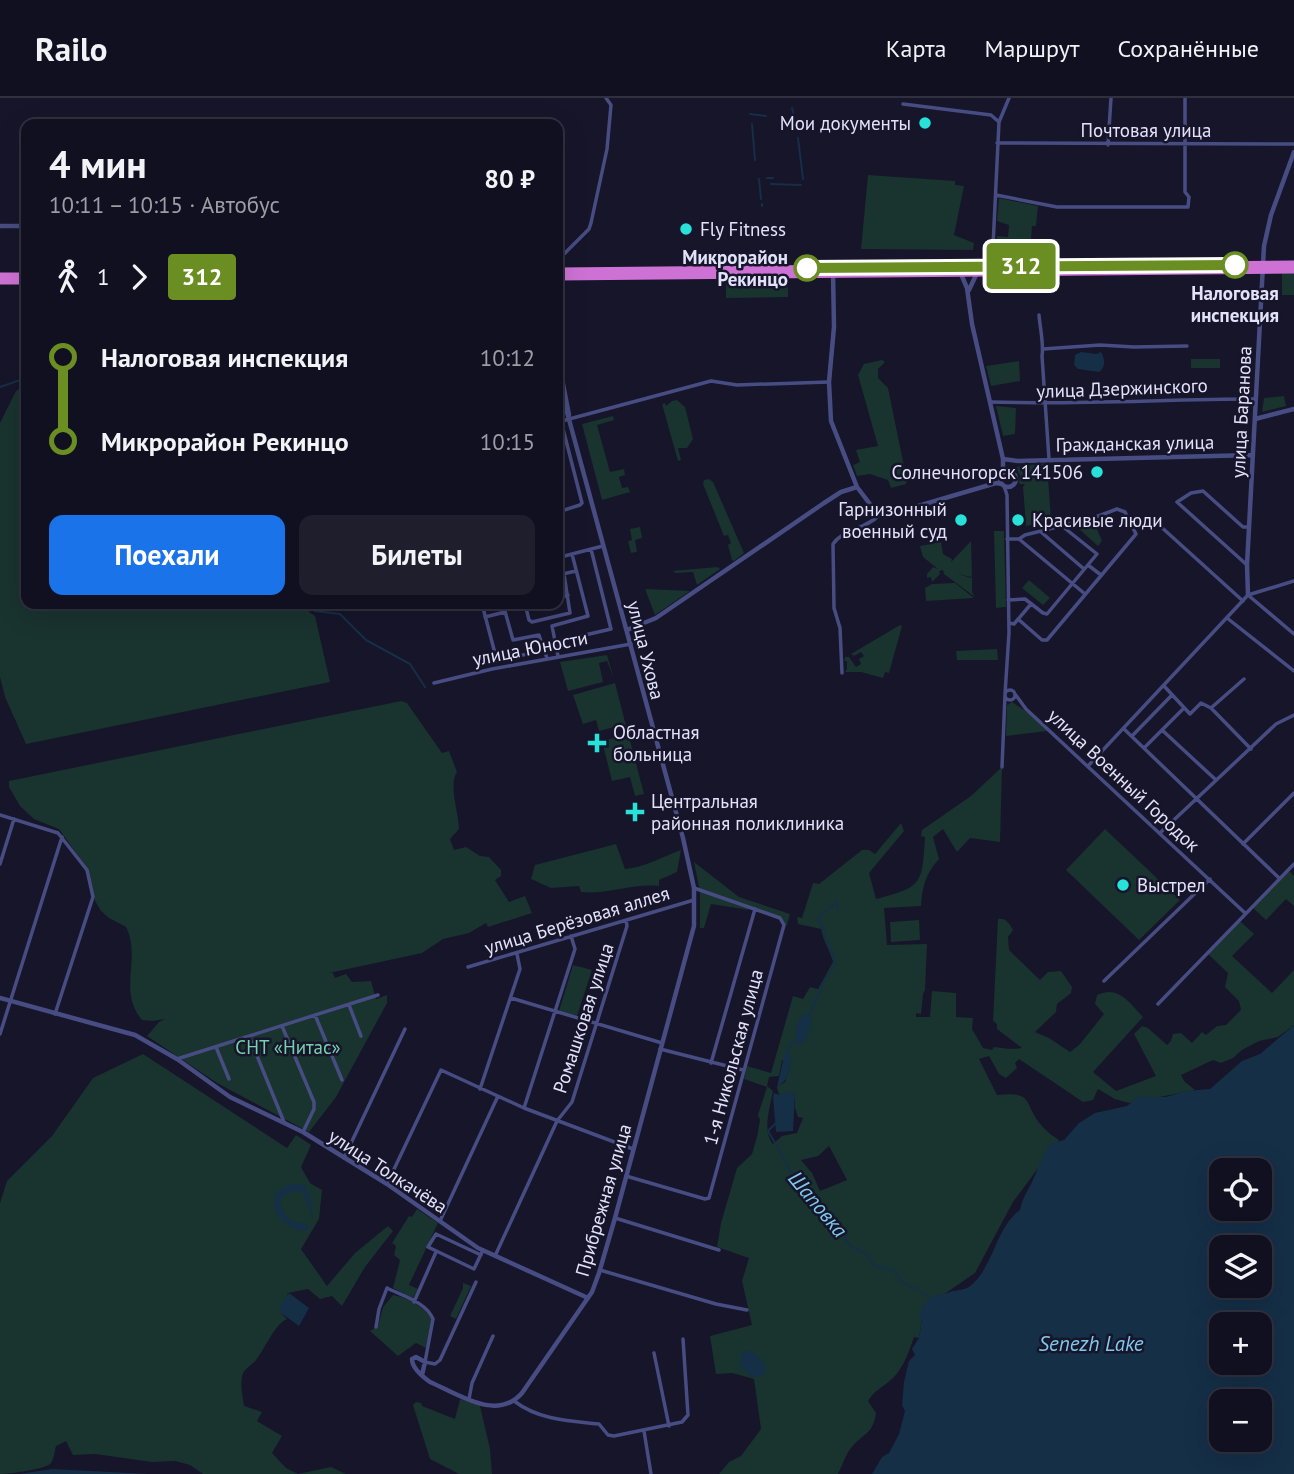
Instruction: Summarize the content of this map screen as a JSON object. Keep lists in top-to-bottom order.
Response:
{
  "streets": {
    "street": [
      "Почтовая улица",
      "улица Дзержинского",
      "улица Баранова",
      "Гражданская улица",
      "улица Юности",
      "улица Ухова",
      "улица Военный Городок",
      "улица Берёзовая аллея",
      "Ромашковая улица",
      "1-я Никольская улица",
      "улица Толкачёва",
      "Прибрежная улица"
    ]
  },
  "crossings": [
    ["улица Дзержинского", "улица Баранова"],
    ["улица Баранова", "Гражданская улица"],
    ["улица Юности", "улица Ухова"],
    ["улица Ухова", "Прибрежная улица"],
    ["улица Берёзовая аллея", "Ромашковая улица"],
    ["улица Берёзовая аллея", "Прибрежная улица"],
    ["Ромашковая улица", "улица Толкачёва"],
    ["1-я Никольская улица", "Прибрежная улица"],
    ["улица Толкачёва", "Прибрежная улица"]
  ],
  "water": ["Шаповка", "Senezh Lake"],
  "parks": ["СНТ «Нитас»"],
  "places": {
    "other": [
      "Мои документы",
      "Fly Fitness",
      "Налоговая инспекция",
      "Микрорайон Рекинцо",
      "Солнечногорск 141506",
      "Гарнизонный военный суд",
      "Красивые люди",
      "Выстрел"
    ],
    "health": ["Областная больница", "Центральная районная поликлиника"]
  },
  "lines": ["bus line 312"],
  "page": {
    "header": "Railo",
    "nav": ["Карта", "Маршрут", "Сохранённые"],
    "on_map": "312",
    "heading": ["4 мин", "10:11 – 10:15 · Автобус", "80 ₽"],
    "legs": ["1", "312"],
    "list": [
      {
        "name": "Налоговая инспекция",
        "value": "10:12"
      },
      {
        "name": "Микрорайон Рекинцо",
        "value": "10:15"
      }
    ],
    "buttons": ["Поехали", "Билеты"],
    "map_buttons": ["+", "−"]
  }
}
